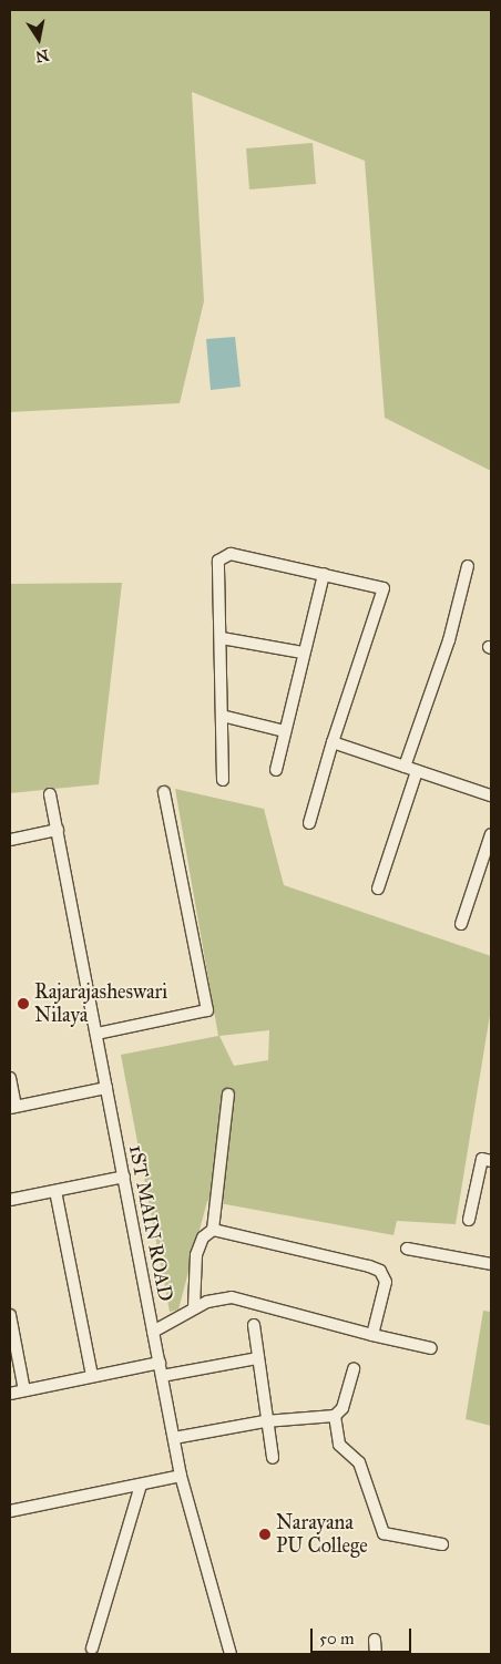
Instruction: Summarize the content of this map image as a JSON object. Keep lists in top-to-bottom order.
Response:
{
  "streets": {
    "street": ["1ST MAIN ROAD"]
  },
  "places": ["Rajarajasheswari Nilaya", "Narayana PU College"],
  "scale_bar": "50 m",
  "north": "bottom"
}
